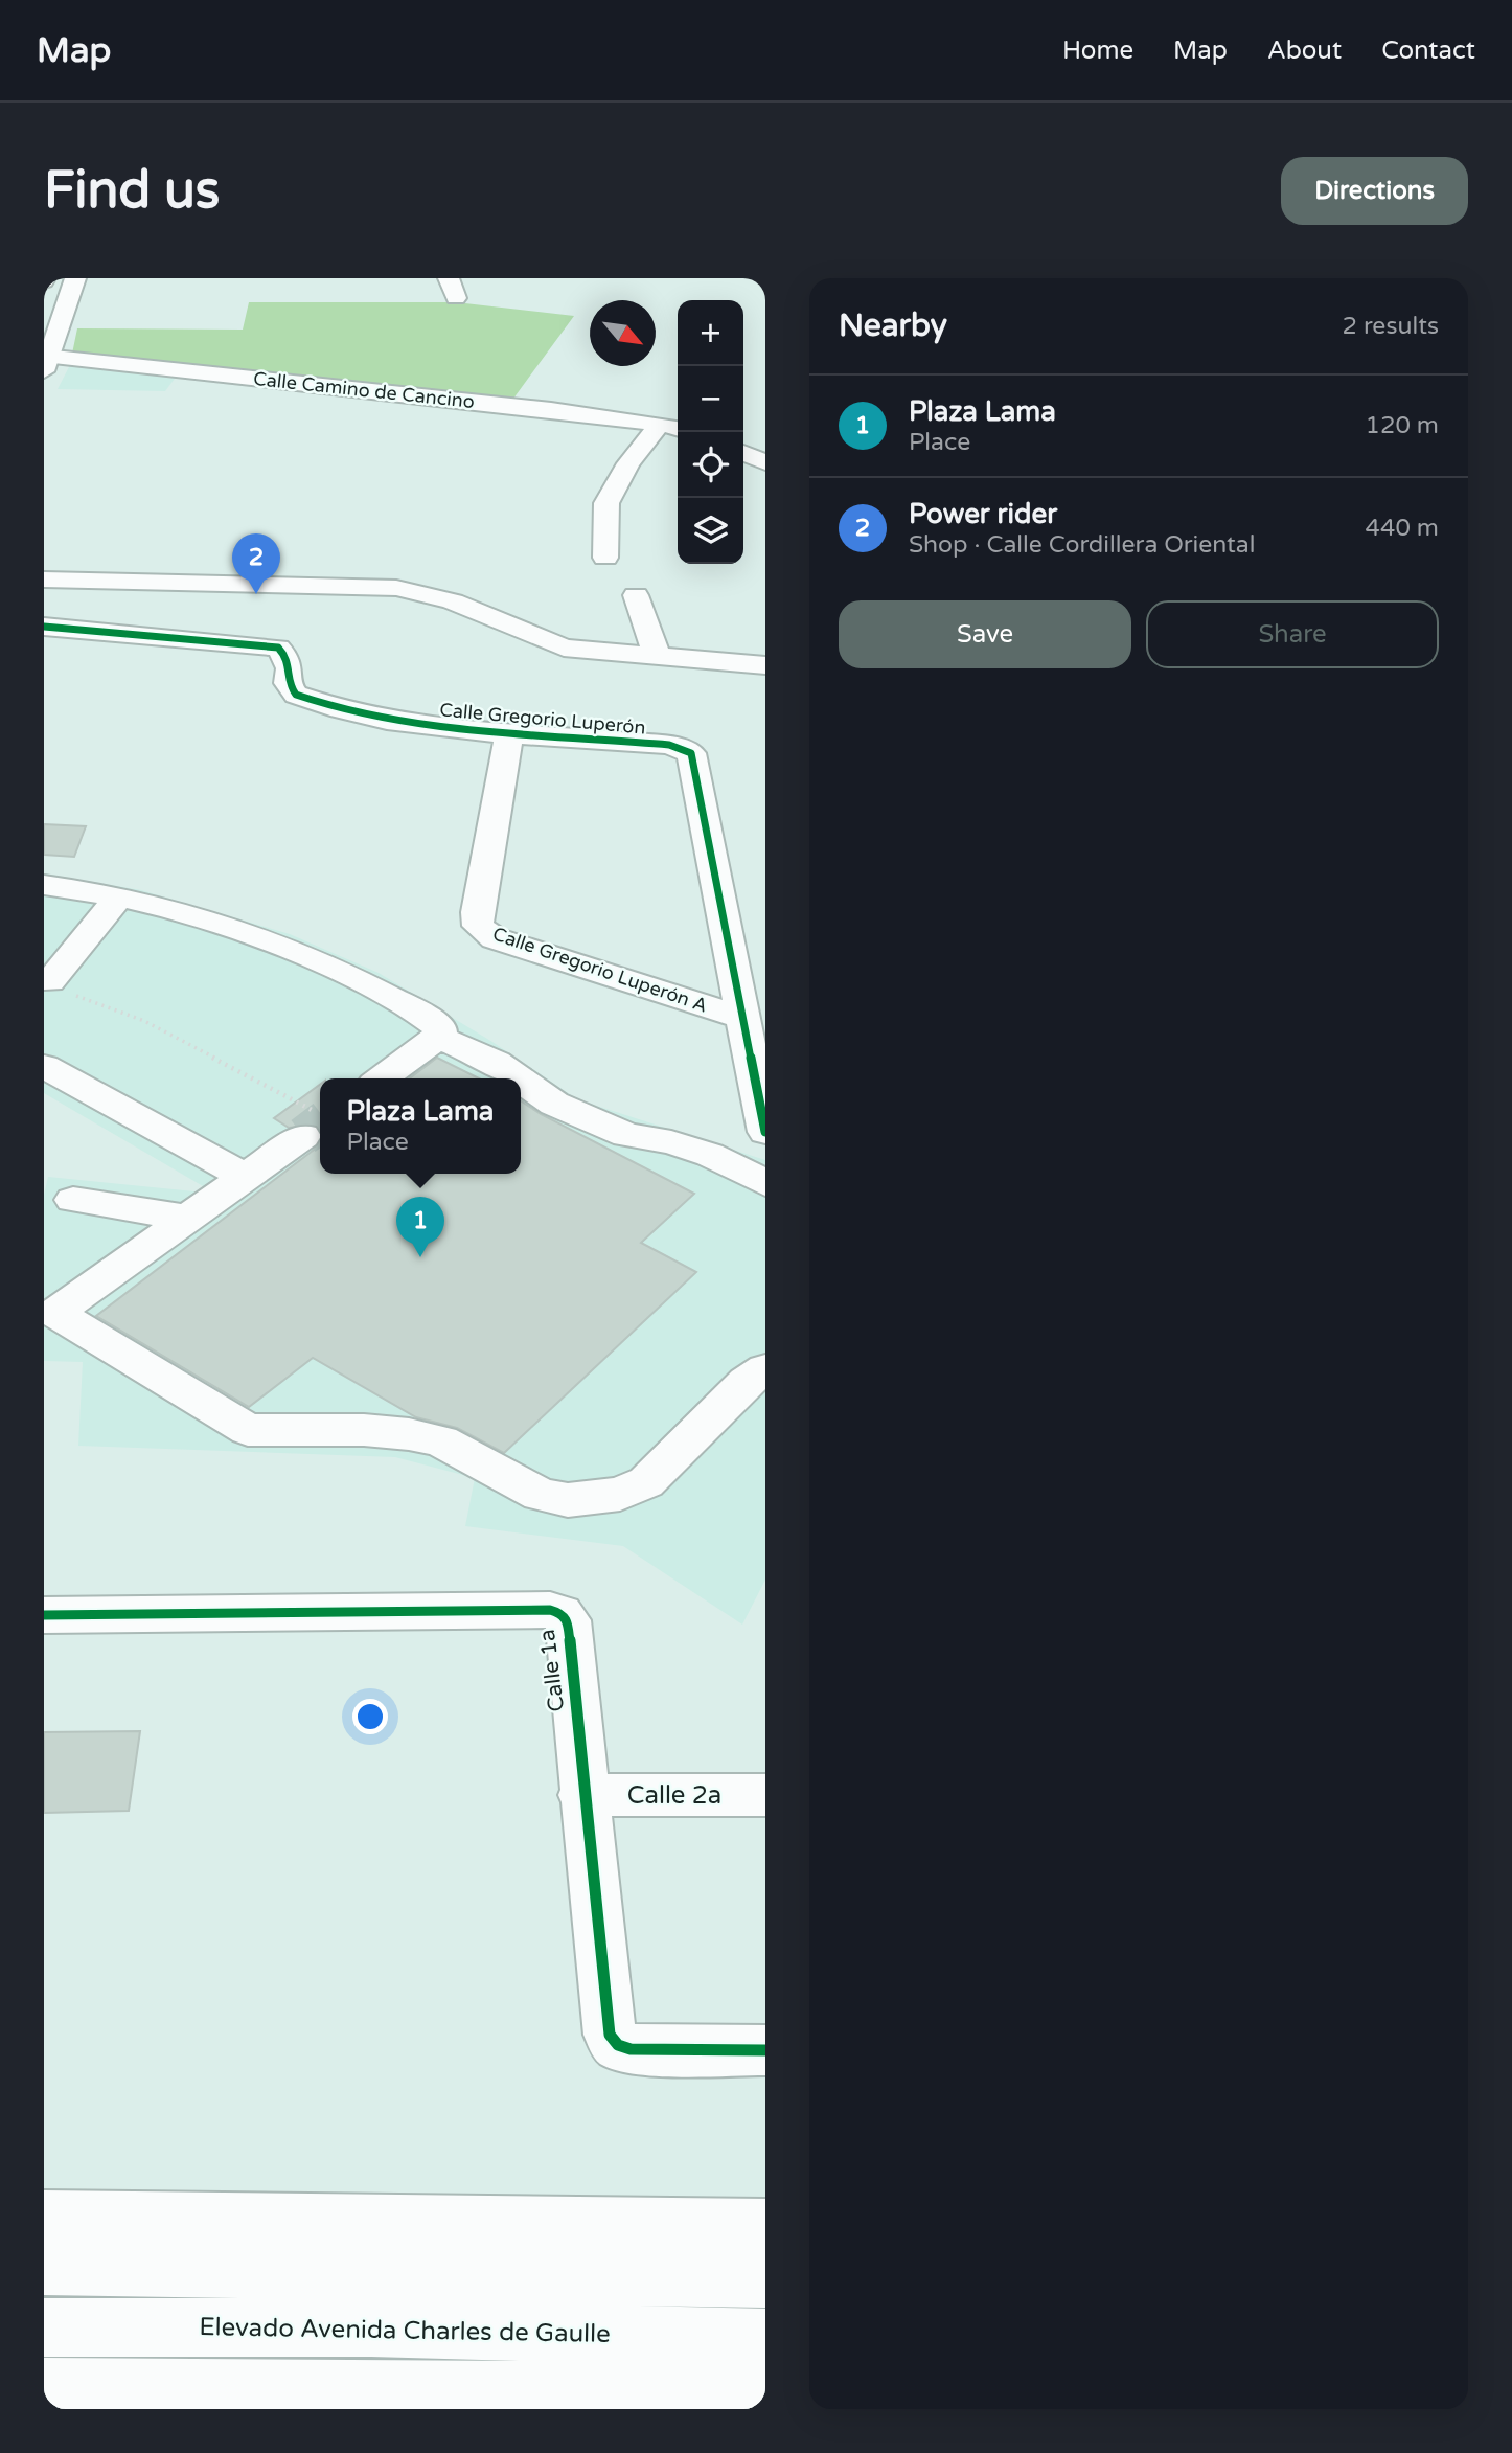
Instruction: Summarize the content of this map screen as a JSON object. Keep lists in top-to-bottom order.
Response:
{
  "streets": {
    "street": [
      "Calle Camino de Cancino",
      "Calle Gregorio Luperón",
      "Calle Gregorio Luperón A",
      "Calle 1a",
      "Calle 2a",
      "Elevado Avenida Charles de Gaulle"
    ]
  },
  "crossings": [
    ["Calle Gregorio Luperón", "Calle Gregorio Luperón A"],
    ["Calle 1a", "Calle 2a"]
  ],
  "north": "bottom right",
  "page": {
    "header": "Map",
    "nav": [
      "Home",
      "Map",
      "About",
      "Contact"
    ],
    "buttons": [
      "Directions",
      ["Save", "Share"]
    ],
    "title": "Find us",
    "heading": ["Nearby", "2 results"],
    "map_buttons": ["+", "−"],
    "list": [
      {
        "mark": "1",
        "name": "Plaza Lama",
        "note": "Place",
        "value": "120 m"
      },
      {
        "mark": "2",
        "name": "Power rider",
        "note": "Shop · Calle Cordillera Oriental",
        "value": "440 m"
      }
    ],
    "pins": ["2", "1"],
    "popup": ["Plaza Lama", "Place"]
  }
}
